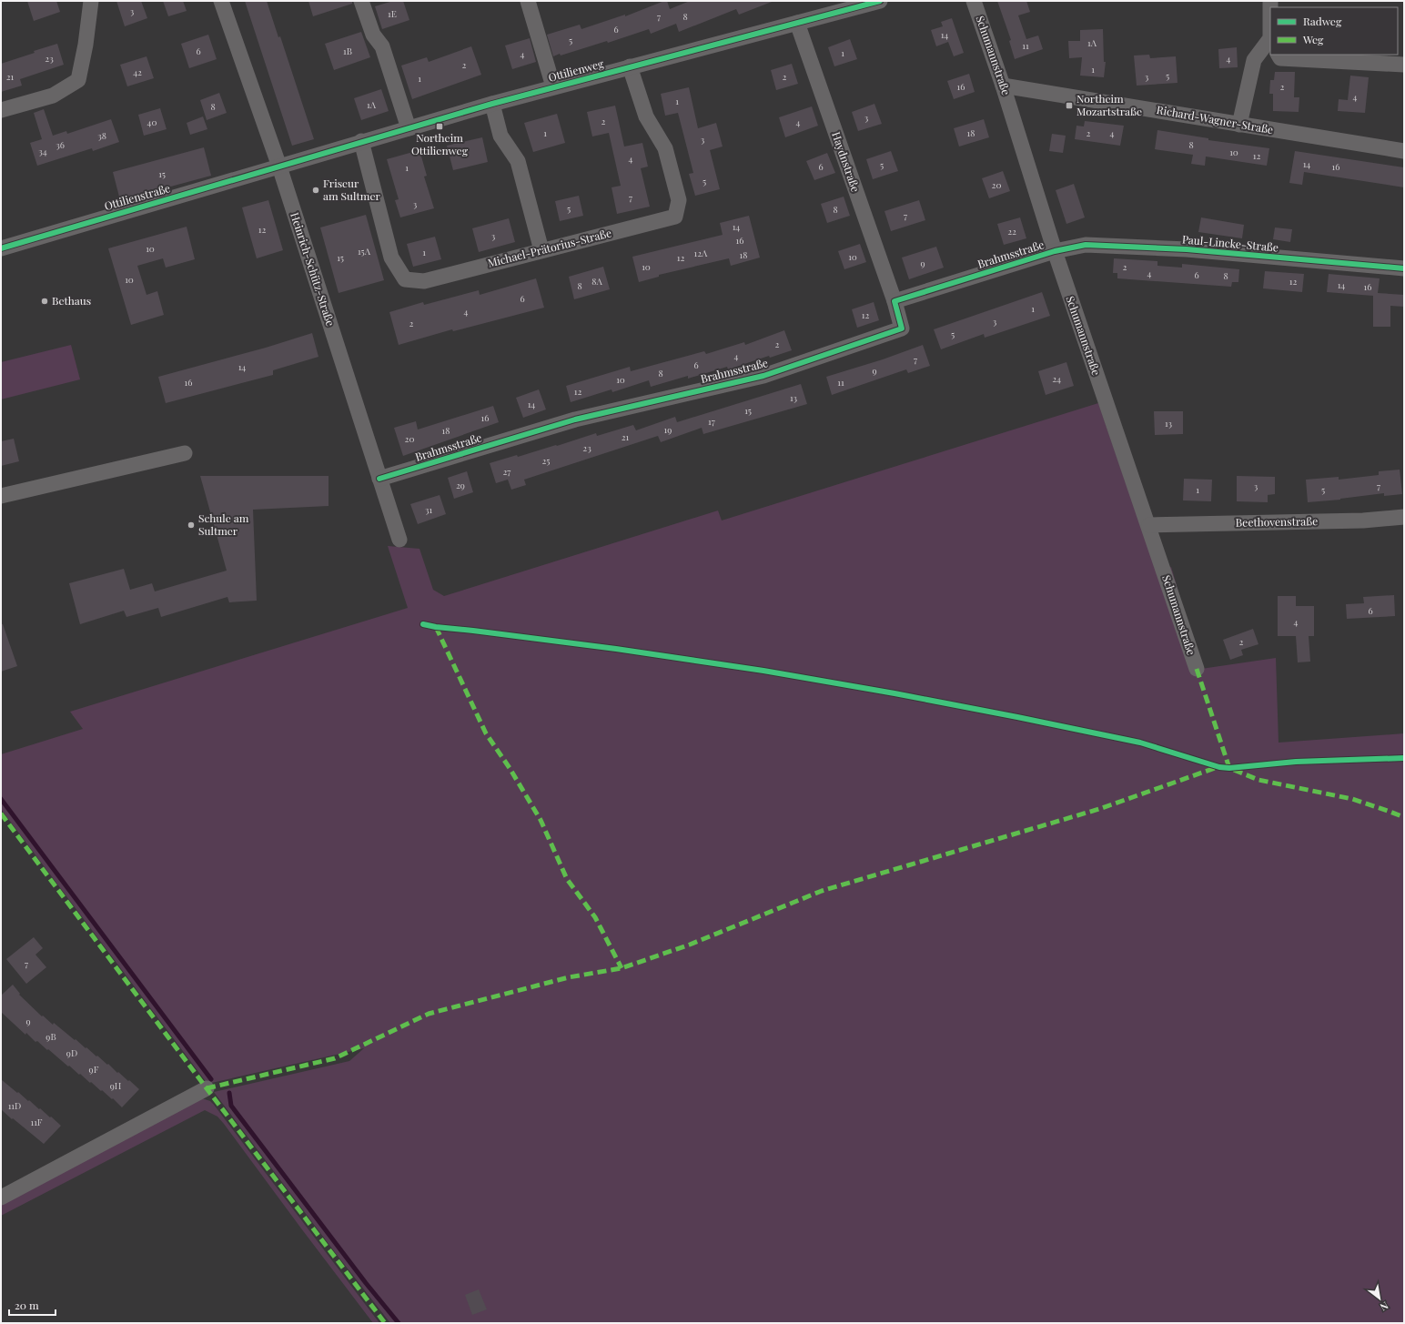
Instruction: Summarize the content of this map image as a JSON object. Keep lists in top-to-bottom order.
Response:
{
  "streets": {
    "street": [
      "Schumannstraße",
      "Ottilienweg",
      "Richard-Wagner-Straße",
      "Haydnstraße",
      "Ottilienstraße",
      "Paul-Lincke-Straße",
      "Michael-Prätorius-Straße",
      "Brahmsstraße",
      "Heinrich-Schütz-Straße",
      "Beethovenstraße"
    ]
  },
  "crossings": [
    ["Schumannstraße", "Richard-Wagner-Straße"],
    ["Schumannstraße", "Paul-Lincke-Straße"],
    ["Schumannstraße", "Brahmsstraße"],
    ["Schumannstraße", "Beethovenstraße"],
    ["Ottilienweg", "Haydnstraße"],
    ["Ottilienweg", "Ottilienstraße"],
    ["Ottilienweg", "Michael-Prätorius-Straße"],
    ["Ottilienweg", "Heinrich-Schütz-Straße"],
    ["Haydnstraße", "Brahmsstraße"],
    ["Ottilienstraße", "Heinrich-Schütz-Straße"],
    ["Paul-Lincke-Straße", "Brahmsstraße"],
    ["Brahmsstraße", "Heinrich-Schütz-Straße"]
  ],
  "places": {
    "transit": ["Northeim Mozartstraße", "Northeim Ottilienweg"],
    "other": ["Friseur am Sultmer", "Bethaus", "Schule am Sultmer"]
  },
  "house_numbers": [
    "3",
    "1E",
    "7",
    "8",
    "6",
    "14",
    "5",
    "1A",
    "11",
    "6",
    "1B",
    "1",
    "4",
    "23",
    "4",
    "2",
    "1",
    "42",
    "5",
    "21",
    "2",
    "3",
    "1",
    "16",
    "2",
    "4",
    "1",
    "1A",
    "8",
    "3",
    "2",
    "40",
    "4",
    "1",
    "18",
    "2",
    "4",
    "38",
    "3",
    "36",
    "8",
    "34",
    "10",
    "12",
    "4",
    "14",
    "5",
    "6",
    "16",
    "1",
    "15",
    "5",
    "20",
    "7",
    "3",
    "5",
    "8",
    "7",
    "14",
    "12",
    "22",
    "3",
    "16",
    "10",
    "15A",
    "1",
    "12A",
    "18",
    "10",
    "15",
    "12",
    "9",
    "10",
    "2",
    "4",
    "6",
    "8",
    "10",
    "8A",
    "12",
    "14",
    "8",
    "16",
    "6",
    "1",
    "4",
    "12",
    "3",
    "2",
    "5",
    "2",
    "4",
    "7",
    "6",
    "14",
    "9",
    "8",
    "24",
    "10",
    "16",
    "11",
    "12",
    "13",
    "14",
    "15",
    "16",
    "17",
    "13",
    "19",
    "18",
    "21",
    "20",
    "23",
    "25",
    "27",
    "29",
    "3",
    "7",
    "1",
    "5",
    "31",
    "6",
    "4",
    "2",
    "7",
    "9",
    "9B",
    "9D",
    "9F",
    "9H",
    "11D",
    "11F"
  ],
  "legend": ["Radweg", "Weg"],
  "scale_bar": "20 m",
  "north": "bottom right"
}
